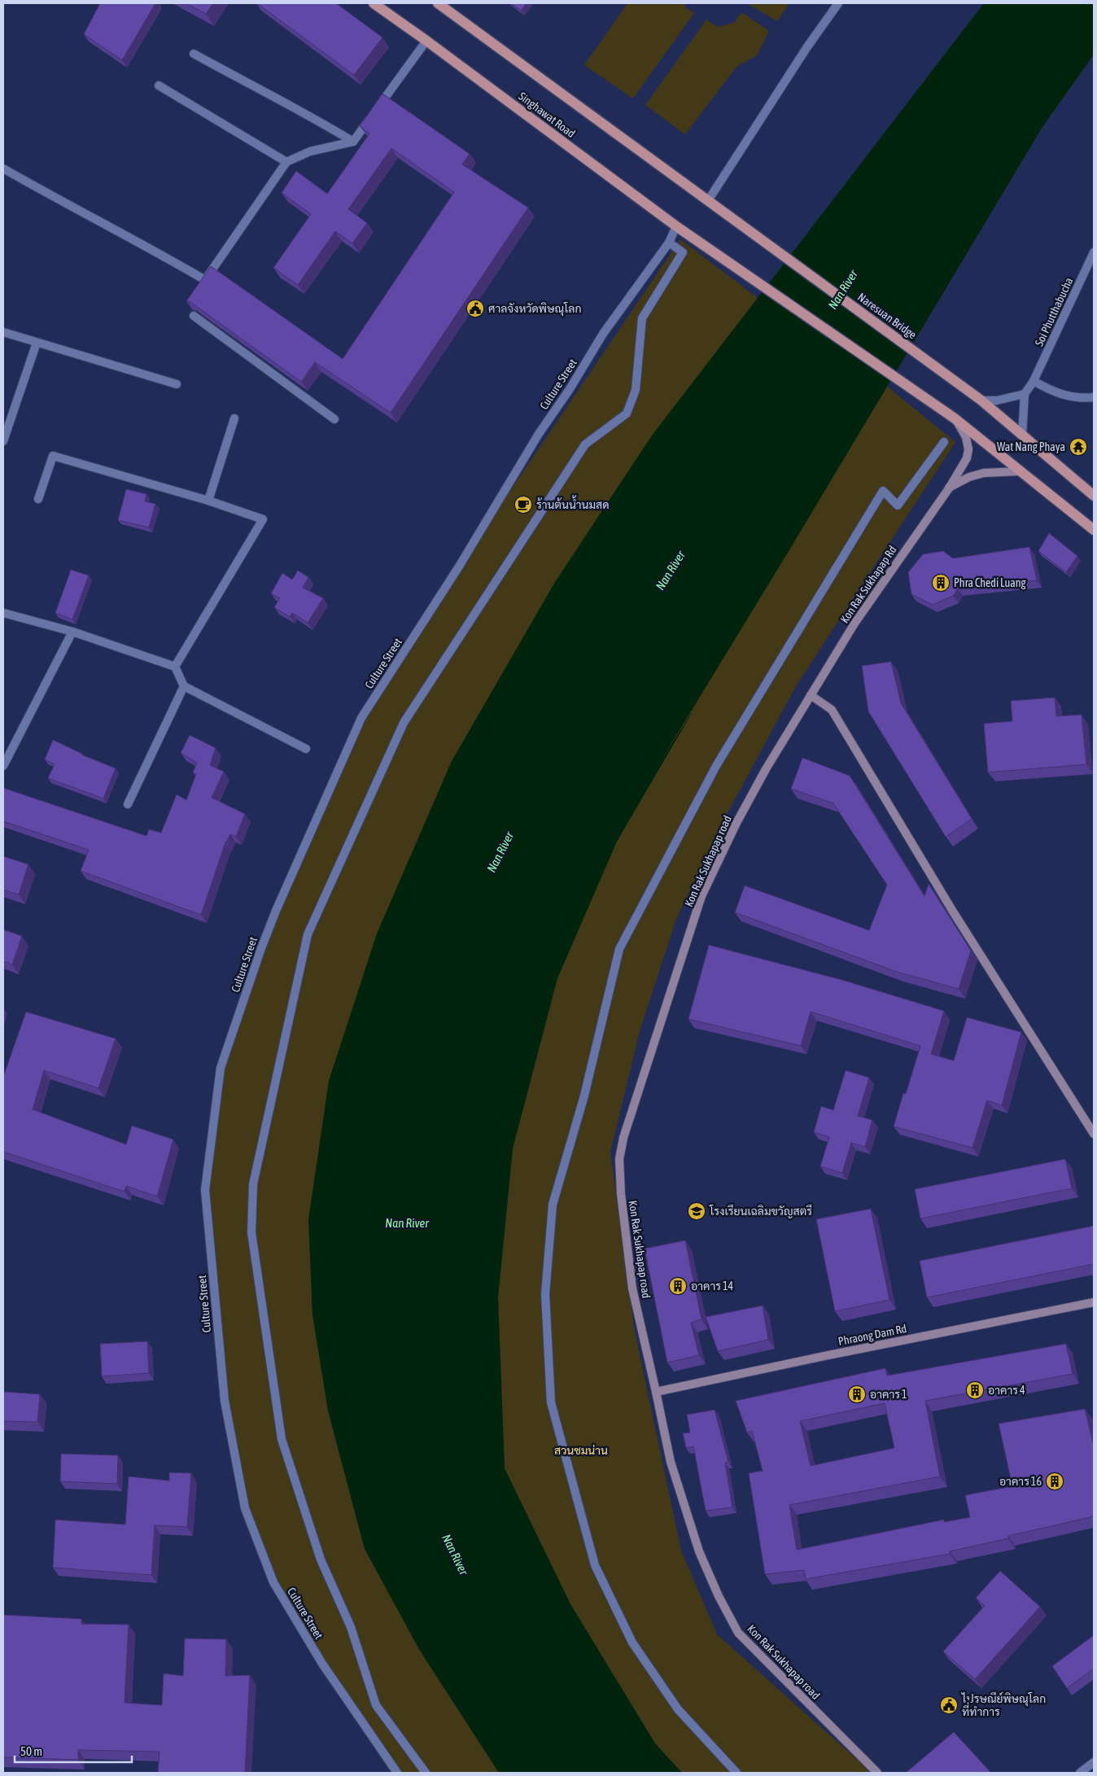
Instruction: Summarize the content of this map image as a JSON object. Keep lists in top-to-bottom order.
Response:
{
  "streets": {
    "main road": ["Singhawat Road", "Naresuan Bridge"],
    "street": [
      "Soi Phutthabucha",
      "Culture Street",
      "Kon Rak Sukhapap Rd",
      "Kon Rak Sukhapap road",
      "Phraong Dam Rd"
    ]
  },
  "crossings": [
    ["Singhawat Road", "Culture Street"],
    ["Singhawat Road", "Kon Rak Sukhapap Rd"],
    ["Kon Rak Sukhapap Rd", "Kon Rak Sukhapap road"],
    ["Kon Rak Sukhapap road", "Phraong Dam Rd"]
  ],
  "water": ["Nan River"],
  "parks": ["สวนชมน่าน"],
  "places": {
    "public building": ["ศาลจังหวัดพิษณุโลก", "ไปรษณีย์พิษณุโลก ที่ทำการ"],
    "temple": ["Wat Nang Phaya"],
    "cafe": ["ร้านต้นน้ำนมสด"],
    "building": [
      "Phra Chedi Luang",
      "อาคาร 14",
      "อาคาร 4",
      "อาคาร 1",
      "อาคาร 16"
    ],
    "school or university": ["โรงเรียนเฉลิมขวัญสตรี"]
  },
  "scale_bar": "50 m"
}
